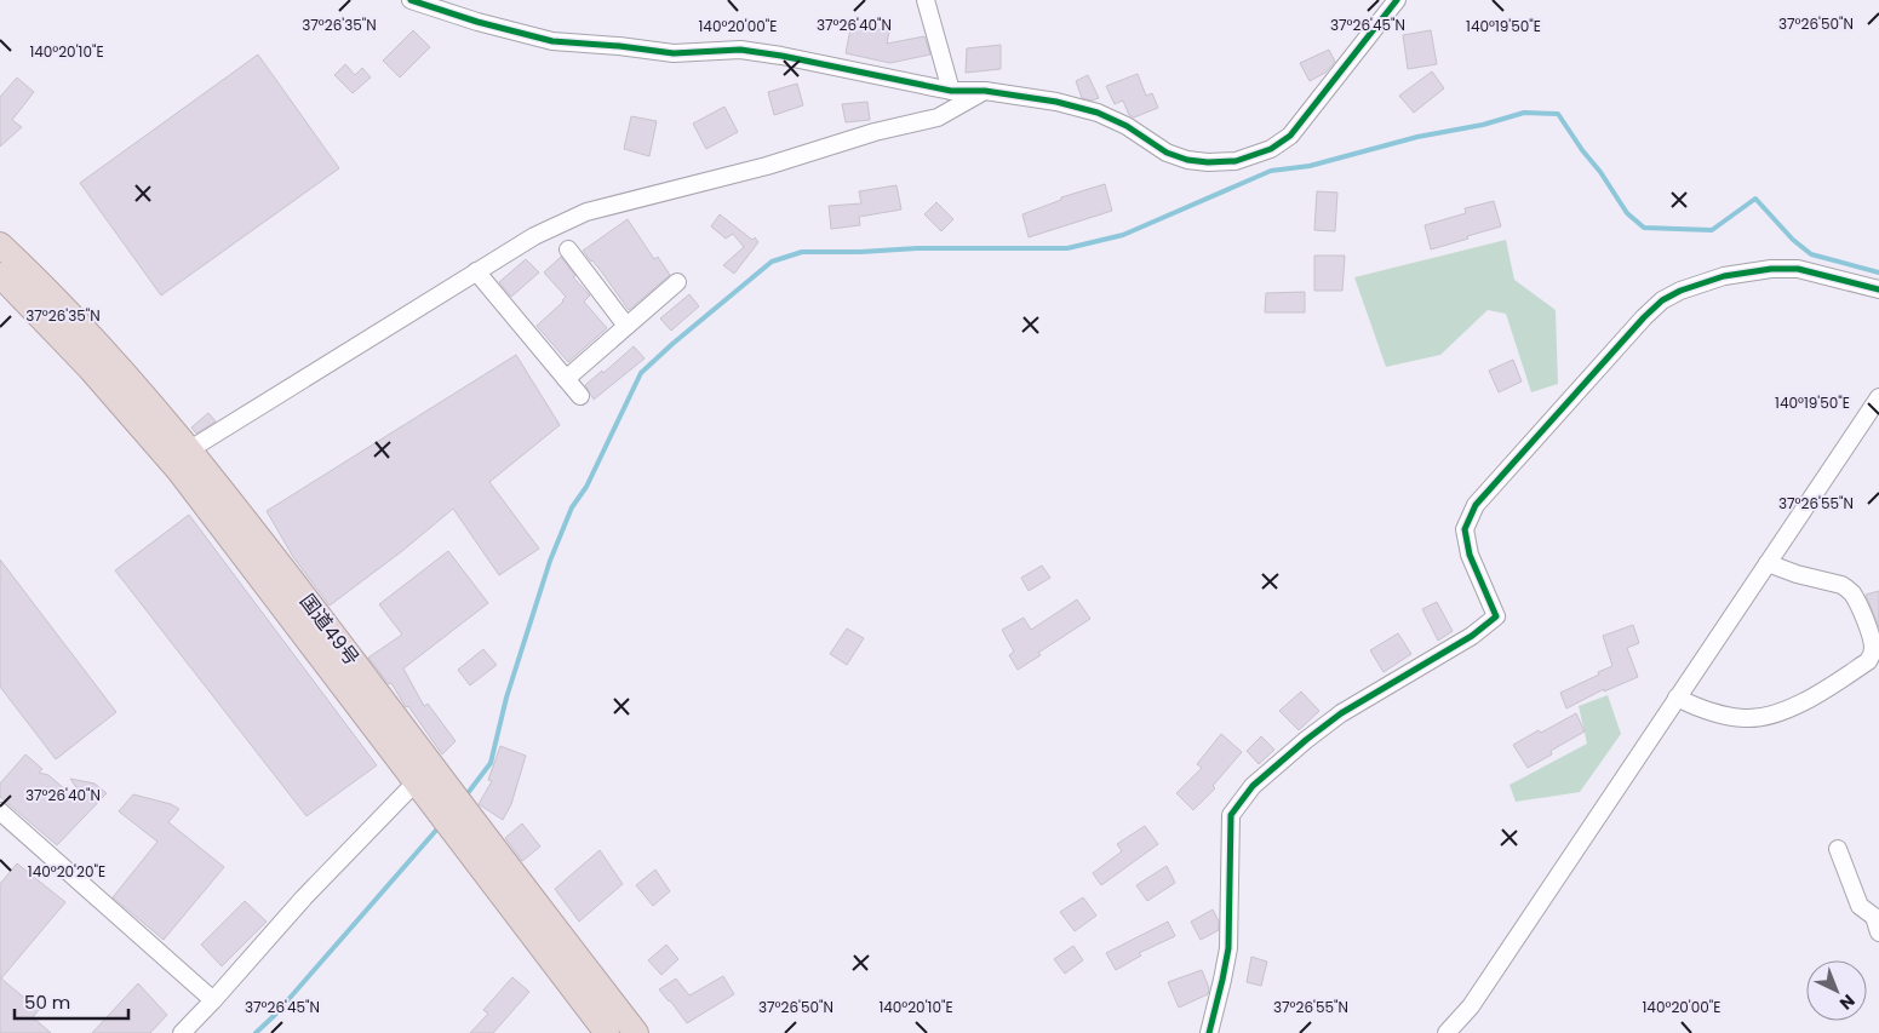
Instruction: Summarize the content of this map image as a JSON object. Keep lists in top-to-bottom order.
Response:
{
  "streets": {
    "highway": ["国道49号"]
  },
  "scale_bar": "50 m",
  "north": "bottom right",
  "coordinates": [
    "37°26'50\"N",
    "37°26'45\"N",
    "37°26'35\"N",
    "37°26'40\"N",
    "140°20'00\"E",
    "140°19'50\"E",
    "140°20'10\"E",
    "37°26'55\"N",
    "140°20'20\"E"
  ]
}
